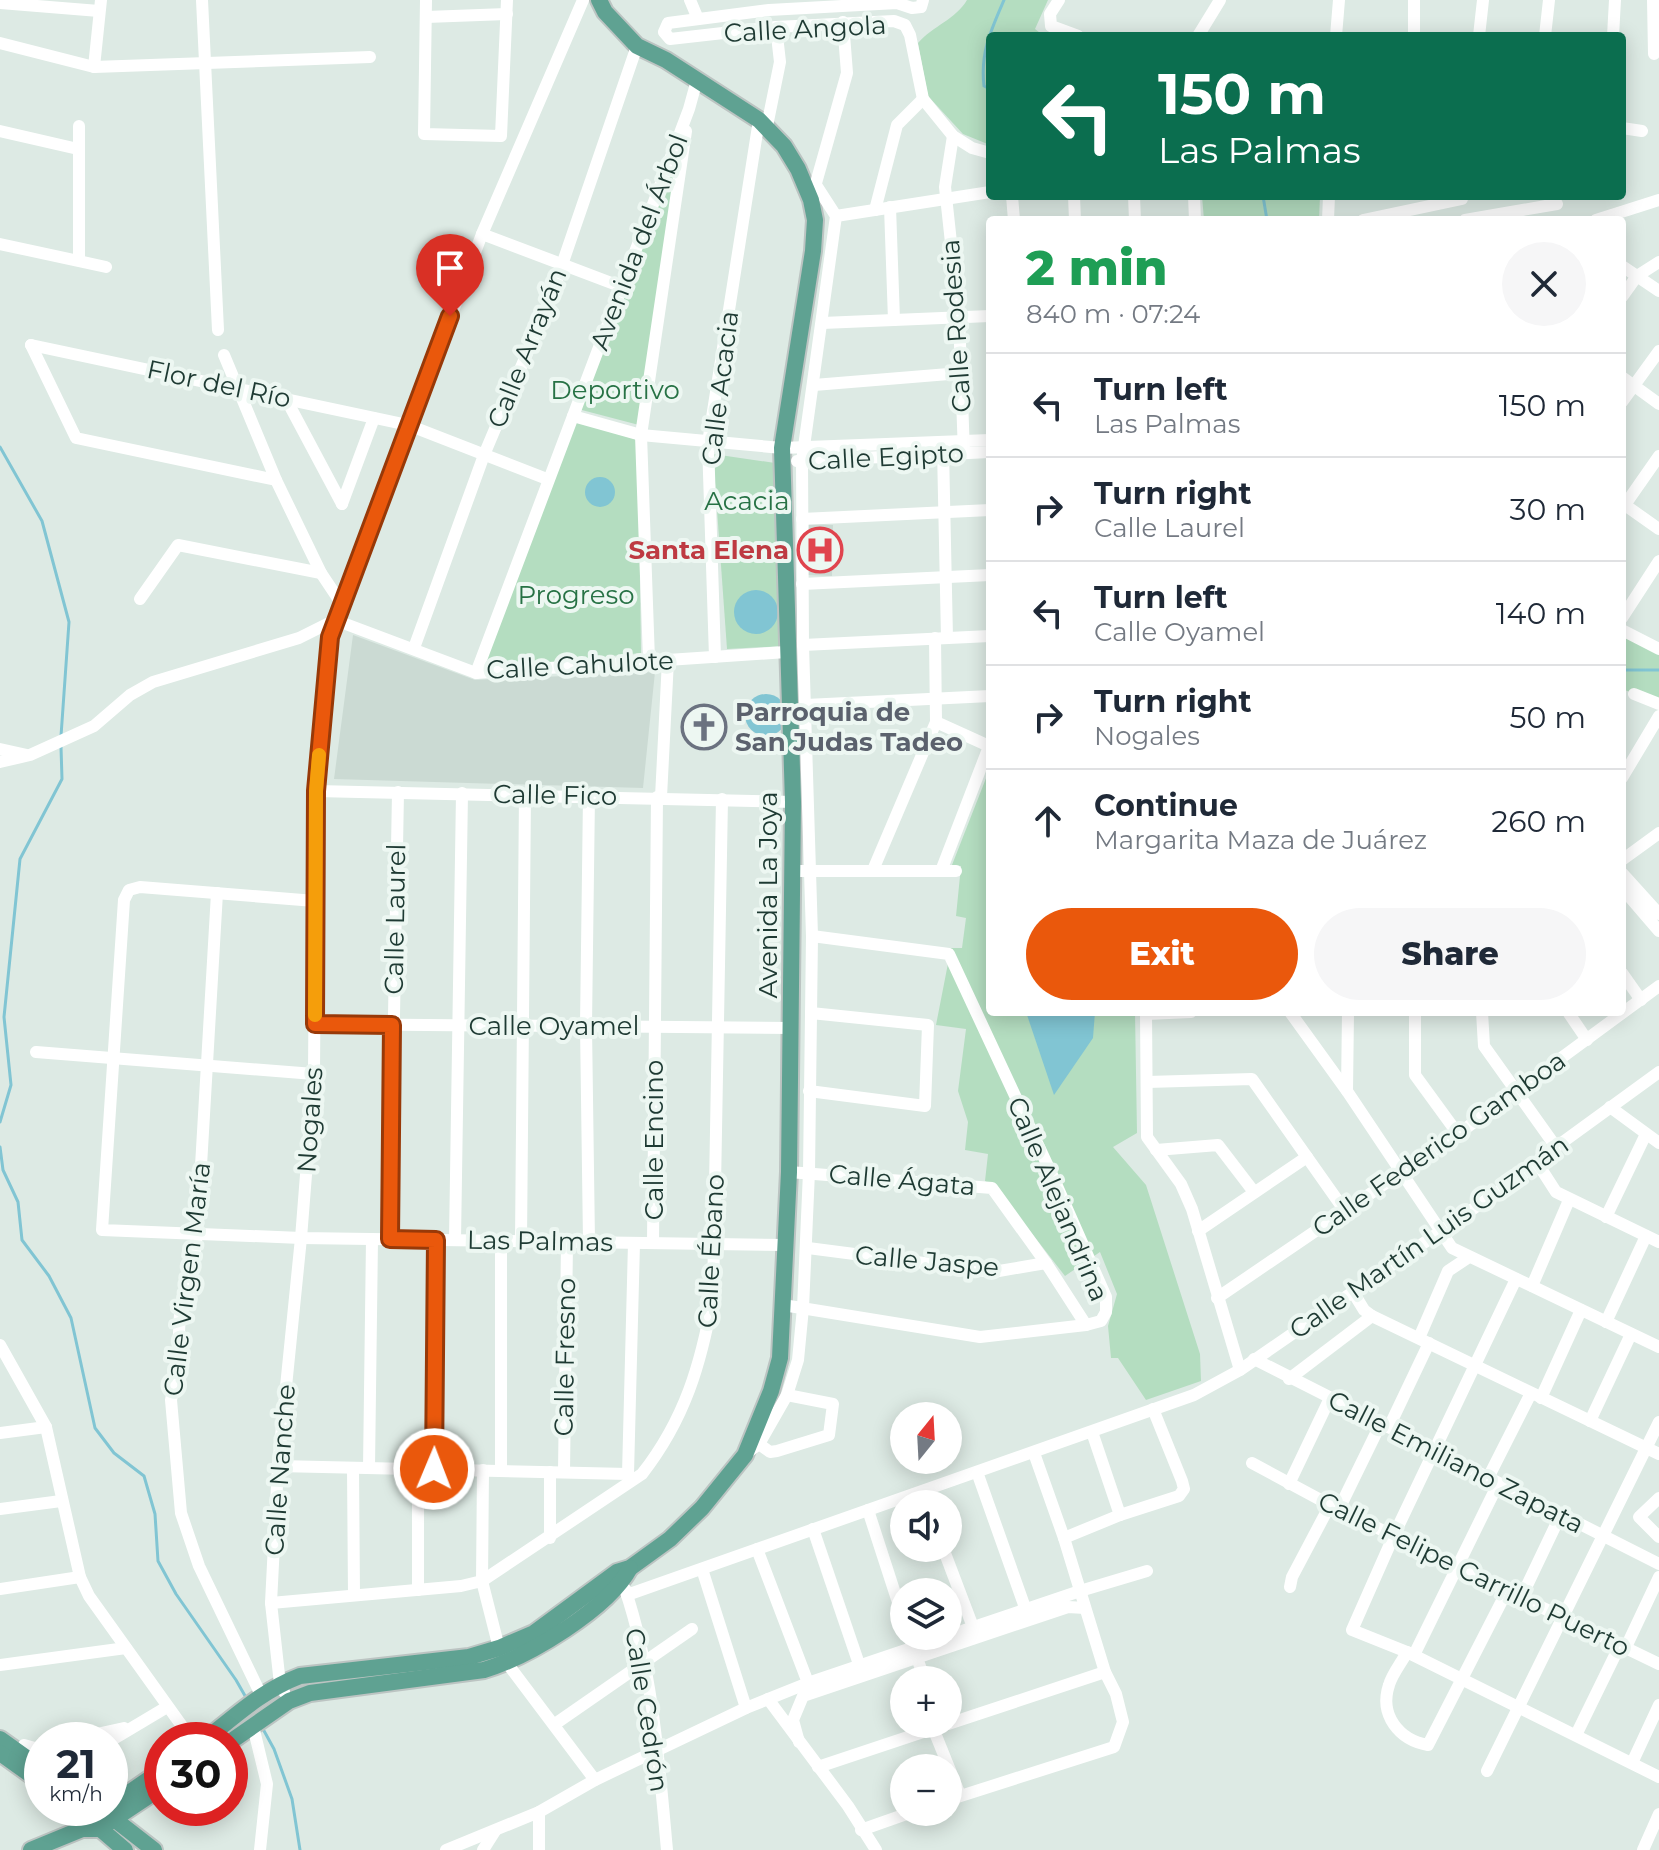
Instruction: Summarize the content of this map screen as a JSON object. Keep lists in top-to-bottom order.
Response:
{
  "streets": {
    "main road": ["Avenida La Joya"],
    "street": [
      "Calle Angola",
      "Avenida del Árbol",
      "Calle Rodesia",
      "Calle Arrayán",
      "Flor del Río",
      "Calle Acacia",
      "Calle Egipto",
      "Calle Cahulote",
      "Calle Fico",
      "Calle Laurel",
      "Calle Oyamel",
      "Nogales",
      "Calle Encino",
      "Calle Federico Gamboa",
      "Calle Ágata",
      "Calle Alejandrina",
      "Calle Martín Luis Guzmán",
      "Las Palmas",
      "Calle Ébano",
      "Calle Jaspe",
      "Calle Virgen María",
      "Calle Fresno",
      "Calle Emiliano Zapata",
      "Calle Nanche",
      "Calle Felipe Carrillo Puerto",
      "Calle Cedrón"
    ]
  },
  "crossings": [
    ["Calle Angola", "Calle Rodesia"],
    ["Calle Angola", "Calle Acacia"],
    ["Avenida del Árbol", "Flor del Río"],
    ["Avenida del Árbol", "Calle Egipto"],
    ["Avenida del Árbol", "Calle Cahulote"],
    ["Avenida del Árbol", "Avenida La Joya"],
    ["Calle Rodesia", "Calle Egipto"],
    ["Calle Arrayán", "Flor del Río"],
    ["Calle Arrayán", "Calle Cahulote"],
    ["Calle Arrayán", "Avenida La Joya"],
    ["Flor del Río", "Nogales"],
    ["Calle Acacia", "Calle Egipto"],
    ["Calle Acacia", "Calle Cahulote"],
    ["Calle Acacia", "Avenida La Joya"],
    ["Calle Egipto", "Avenida La Joya"],
    ["Calle Cahulote", "Avenida La Joya"],
    ["Calle Cahulote", "Nogales"],
    ["Calle Cahulote", "Calle Encino"],
    ["Calle Fico", "Avenida La Joya"],
    ["Calle Fico", "Calle Laurel"],
    ["Calle Fico", "Nogales"],
    ["Calle Fico", "Calle Encino"],
    ["Calle Fico", "Calle Ébano"],
    ["Avenida La Joya", "Calle Oyamel"],
    ["Avenida La Joya", "Calle Ágata"],
    ["Avenida La Joya", "Calle Alejandrina"],
    ["Avenida La Joya", "Calle Martín Luis Guzmán"],
    ["Avenida La Joya", "Las Palmas"],
    ["Avenida La Joya", "Calle Jaspe"],
    ["Avenida La Joya", "Calle Virgen María"],
    ["Avenida La Joya", "Calle Nanche"],
    ["Avenida La Joya", "Calle Cedrón"],
    ["Calle Laurel", "Calle Oyamel"],
    ["Calle Laurel", "Las Palmas"],
    ["Calle Oyamel", "Nogales"],
    ["Calle Oyamel", "Calle Encino"],
    ["Calle Oyamel", "Calle Ébano"],
    ["Nogales", "Las Palmas"],
    ["Nogales", "Calle Nanche"],
    ["Calle Encino", "Las Palmas"],
    ["Calle Ágata", "Calle Alejandrina"],
    ["Calle Ágata", "Calle Jaspe"],
    ["Calle Martín Luis Guzmán", "Calle Emiliano Zapata"],
    ["Calle Martín Luis Guzmán", "Calle Cedrón"],
    ["Las Palmas", "Calle Ébano"],
    ["Las Palmas", "Calle Virgen María"],
    ["Las Palmas", "Calle Fresno"],
    ["Las Palmas", "Calle Nanche"],
    ["Calle Ébano", "Calle Nanche"]
  ],
  "parks": ["Deportivo", "Acacia", "Progreso"],
  "places": {
    "hospital": ["Santa Elena"],
    "church": ["Parroquia de San Judas Tadeo"]
  },
  "north": "top",
  "page": {
    "turn": ["150 m", "Las Palmas"],
    "heading": ["2 min", "840 m · 07:24"],
    "list": [
      {
        "name": "Turn left",
        "note": "Las Palmas",
        "value": "150 m"
      },
      {
        "name": "Turn right",
        "note": "Calle Laurel",
        "value": "30 m"
      },
      {
        "name": "Turn left",
        "note": "Calle Oyamel",
        "value": "140 m"
      },
      {
        "name": "Turn right",
        "note": "Nogales",
        "value": "50 m"
      },
      {
        "name": "Continue",
        "note": "Margarita Maza de Juárez",
        "value": "260 m"
      }
    ],
    "buttons": ["Exit", "Share"],
    "map_buttons": ["+", "−"],
    "speed": "21 km/h",
    "limit": "30"
  }
}
